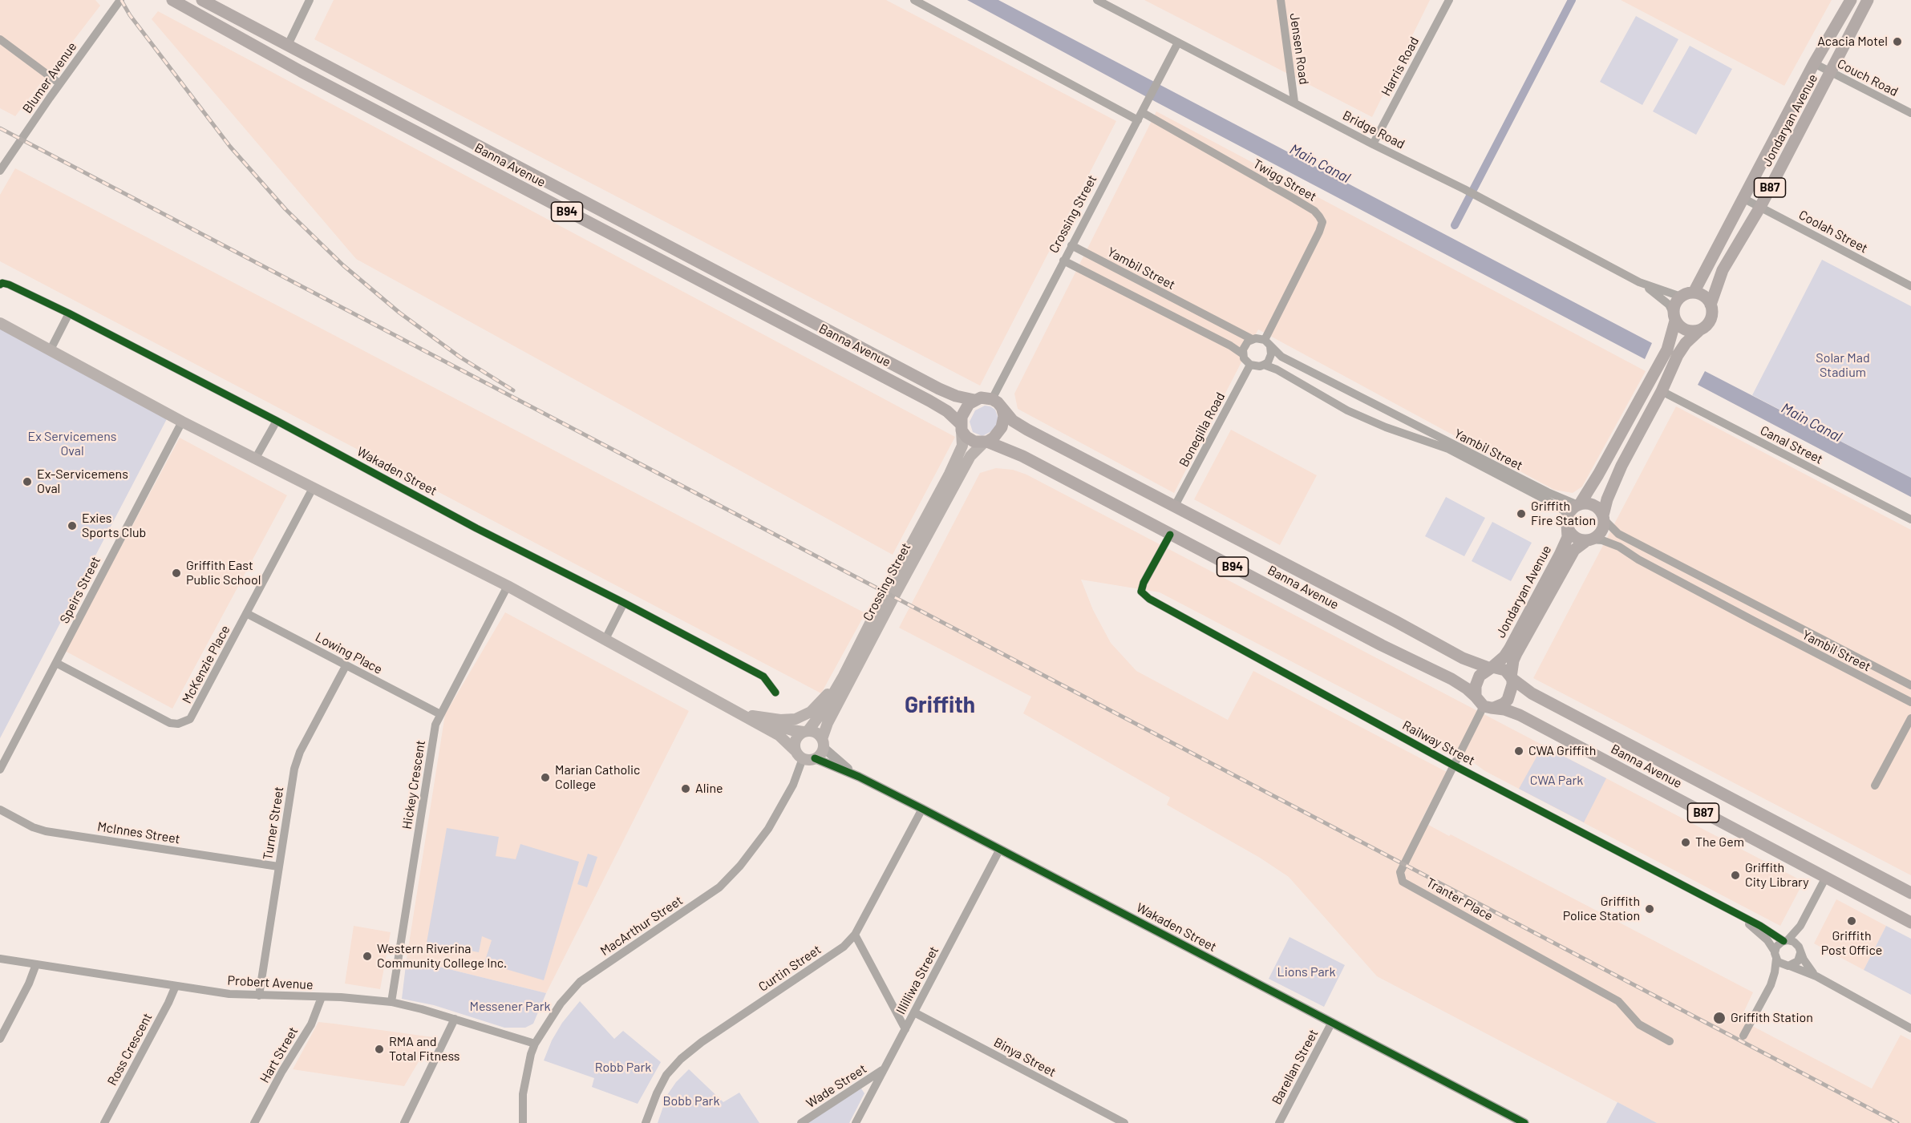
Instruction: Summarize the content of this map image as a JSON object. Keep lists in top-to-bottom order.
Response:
{
  "streets": {
    "main road": [
      "Jondaryan Avenue",
      "Banna Avenue",
      "B87",
      "B94",
      "Crossing Street"
    ],
    "street": [
      "Jensen Road",
      "Harris Road",
      "Blumer Avenue",
      "Couch Road",
      "Bridge Road",
      "Twigg Street",
      "Coolah Street",
      "Yambil Street",
      "Bonegilla Road",
      "Canal Street",
      "Wakaden Street",
      "Speirs Street",
      "Lowing Place",
      "McKenzie Place",
      "Railway Street",
      "Hickey Crescent",
      "Turner Street",
      "McInnes Street",
      "Tranter Place",
      "MacArthur Street",
      "Curtin Street",
      "Illilliwa Street",
      "Probert Avenue",
      "Ross Crescent",
      "Hart Street",
      "Binya Street",
      "Barellan Street",
      "Wade Street"
    ]
  },
  "crossings": [
    ["Jensen Road", "Bridge Road"],
    ["Harris Road", "Bridge Road"],
    ["Couch Road", "Jondaryan Avenue"],
    ["Jondaryan Avenue", "Bridge Road"],
    ["Jondaryan Avenue", "Banna Avenue"],
    ["Jondaryan Avenue", "B87"],
    ["Jondaryan Avenue", "Coolah Street"],
    ["Jondaryan Avenue", "Yambil Street"],
    ["Jondaryan Avenue", "Tranter Place"],
    ["Bridge Road", "B87"],
    ["Bridge Road", "Crossing Street"],
    ["Banna Avenue", "B87"],
    ["Banna Avenue", "B94"],
    ["Banna Avenue", "Crossing Street"],
    ["Banna Avenue", "Bonegilla Road"],
    ["Banna Avenue", "Railway Street"],
    ["Banna Avenue", "Tranter Place"],
    ["Twigg Street", "Crossing Street"],
    ["Twigg Street", "Yambil Street"],
    ["Twigg Street", "Bonegilla Road"],
    ["B87", "Yambil Street"],
    ["B87", "Canal Street"],
    ["B87", "Tranter Place"],
    ["B94", "Crossing Street"],
    ["Crossing Street", "Yambil Street"],
    ["Crossing Street", "Wakaden Street"],
    ["Crossing Street", "MacArthur Street"],
    ["Yambil Street", "Bonegilla Road"],
    ["Wakaden Street", "MacArthur Street"],
    ["Wakaden Street", "Curtin Street"],
    ["Wakaden Street", "Illilliwa Street"],
    ["Wakaden Street", "Barellan Street"],
    ["Speirs Street", "McKenzie Place"],
    ["Lowing Place", "McKenzie Place"],
    ["Lowing Place", "Hickey Crescent"],
    ["Lowing Place", "Turner Street"],
    ["Railway Street", "Tranter Place"],
    ["Hickey Crescent", "Probert Avenue"],
    ["Turner Street", "McInnes Street"],
    ["Turner Street", "Probert Avenue"],
    ["MacArthur Street", "Probert Avenue"],
    ["Illilliwa Street", "Binya Street"],
    ["Illilliwa Street", "Wade Street"],
    ["Probert Avenue", "Ross Crescent"],
    ["Probert Avenue", "Hart Street"]
  ],
  "districts": ["Griffith"],
  "water": ["Main Canal"],
  "parks": [
    "Solar Mad Stadium",
    "Ex Servicemens Oval",
    "CWA Park",
    "Lions Park",
    "Messener Park",
    "Robb Park",
    "Bobb Park"
  ],
  "places": [
    "Acacia Motel",
    "Ex-Servicemens Oval",
    "Griffith Fire Station",
    "Exies Sports Club",
    "Griffith East Public School",
    "CWA Griffith",
    "Marian Catholic College",
    "Aline",
    "The Gem",
    "Griffith City Library",
    "Griffith Police Station",
    "Griffith Post Office",
    "Western Riverina Community College Inc.",
    "Griffith Station",
    "RMA and Total Fitness"
  ]
}
